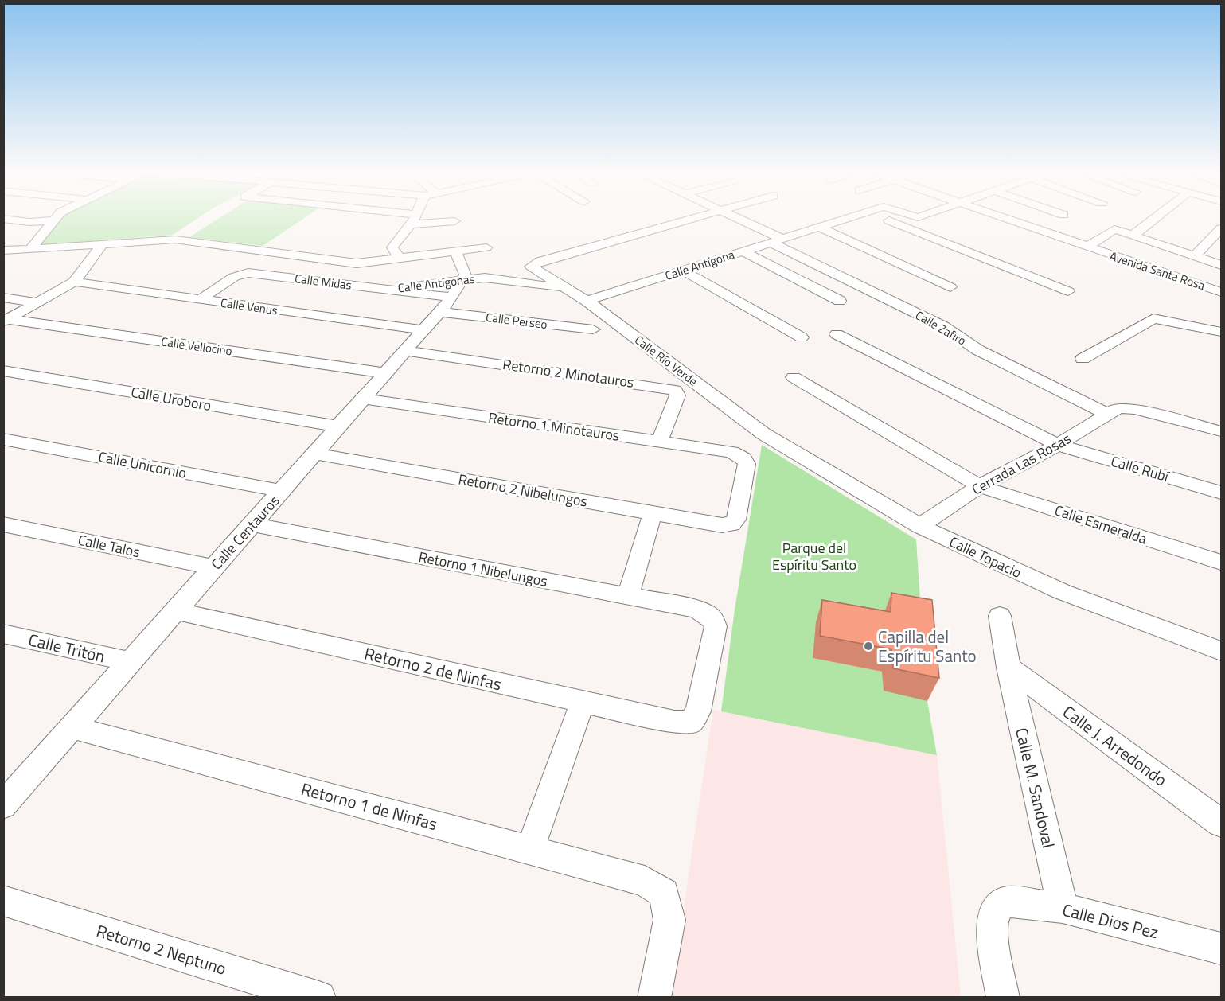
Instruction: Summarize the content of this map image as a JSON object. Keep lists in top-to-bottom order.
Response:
{
  "streets": {
    "street": [
      "Calle Antígona",
      "Avenida Santa Rosa",
      "Calle Midas",
      "Calle Antígonas",
      "Calle Venus",
      "Calle Perseo",
      "Calle Zafiro",
      "Calle Vellocino",
      "Calle Río Verde",
      "Retorno 2 Minotauros",
      "Calle Uroboro",
      "Retorno 1 Minotauros",
      "Cerrada Las Rosas",
      "Calle Unicornio",
      "Calle Rubí",
      "Retorno 2 Nibelungos",
      "Calle Esmeralda",
      "Calle Centauros",
      "Calle Talos",
      "Calle Topacio",
      "Retorno 1 Nibelungos",
      "Calle Tritón",
      "Retorno 2 de Ninfas",
      "Calle J. Arredondo",
      "Calle M. Sandoval",
      "Retorno 1 de Ninfas",
      "Calle Dios Pez",
      "Retorno 2 Neptuno"
    ]
  },
  "crossings": [
    ["Calle Antígona", "Calle Zafiro"],
    ["Calle Antígona", "Calle Río Verde"],
    ["Calle Midas", "Calle Antígonas"],
    ["Calle Midas", "Calle Venus"],
    ["Calle Midas", "Calle Perseo"],
    ["Calle Midas", "Calle Centauros"],
    ["Calle Antígonas", "Calle Río Verde"],
    ["Calle Antígonas", "Calle Centauros"],
    ["Calle Venus", "Calle Centauros"],
    ["Calle Perseo", "Calle Centauros"],
    ["Calle Zafiro", "Cerrada Las Rosas"],
    ["Calle Vellocino", "Calle Centauros"],
    ["Calle Río Verde", "Calle Topacio"],
    ["Retorno 2 Minotauros", "Retorno 1 Minotauros"],
    ["Retorno 2 Minotauros", "Calle Centauros"],
    ["Calle Uroboro", "Calle Centauros"],
    ["Retorno 1 Minotauros", "Retorno 2 Nibelungos"],
    ["Retorno 1 Minotauros", "Calle Centauros"],
    ["Cerrada Las Rosas", "Calle Rubí"],
    ["Cerrada Las Rosas", "Calle Esmeralda"],
    ["Cerrada Las Rosas", "Calle Topacio"],
    ["Calle Unicornio", "Calle Centauros"],
    ["Retorno 2 Nibelungos", "Calle Centauros"],
    ["Calle Centauros", "Calle Talos"],
    ["Calle Centauros", "Retorno 1 Nibelungos"],
    ["Calle Centauros", "Calle Tritón"],
    ["Calle Centauros", "Retorno 2 de Ninfas"],
    ["Calle Centauros", "Retorno 1 de Ninfas"],
    ["Retorno 1 Nibelungos", "Retorno 2 de Ninfas"],
    ["Calle J. Arredondo", "Calle M. Sandoval"],
    ["Calle M. Sandoval", "Calle Dios Pez"]
  ],
  "parks": ["Parque del Espíritu Santo"],
  "places": ["Capilla del Espíritu Santo"]
}
